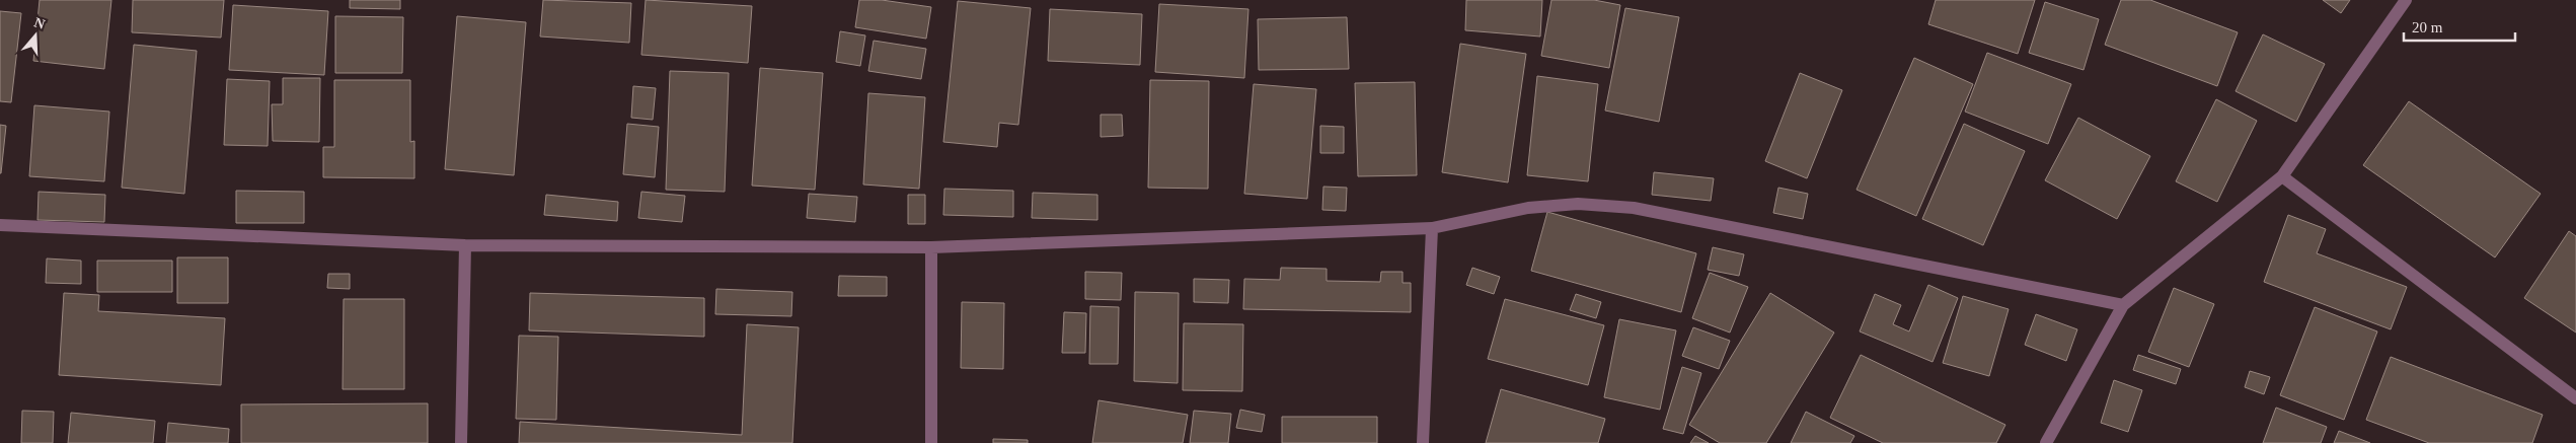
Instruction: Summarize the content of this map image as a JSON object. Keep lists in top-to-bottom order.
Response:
{
  "scale_bar": "20 m",
  "north": "top"
}
